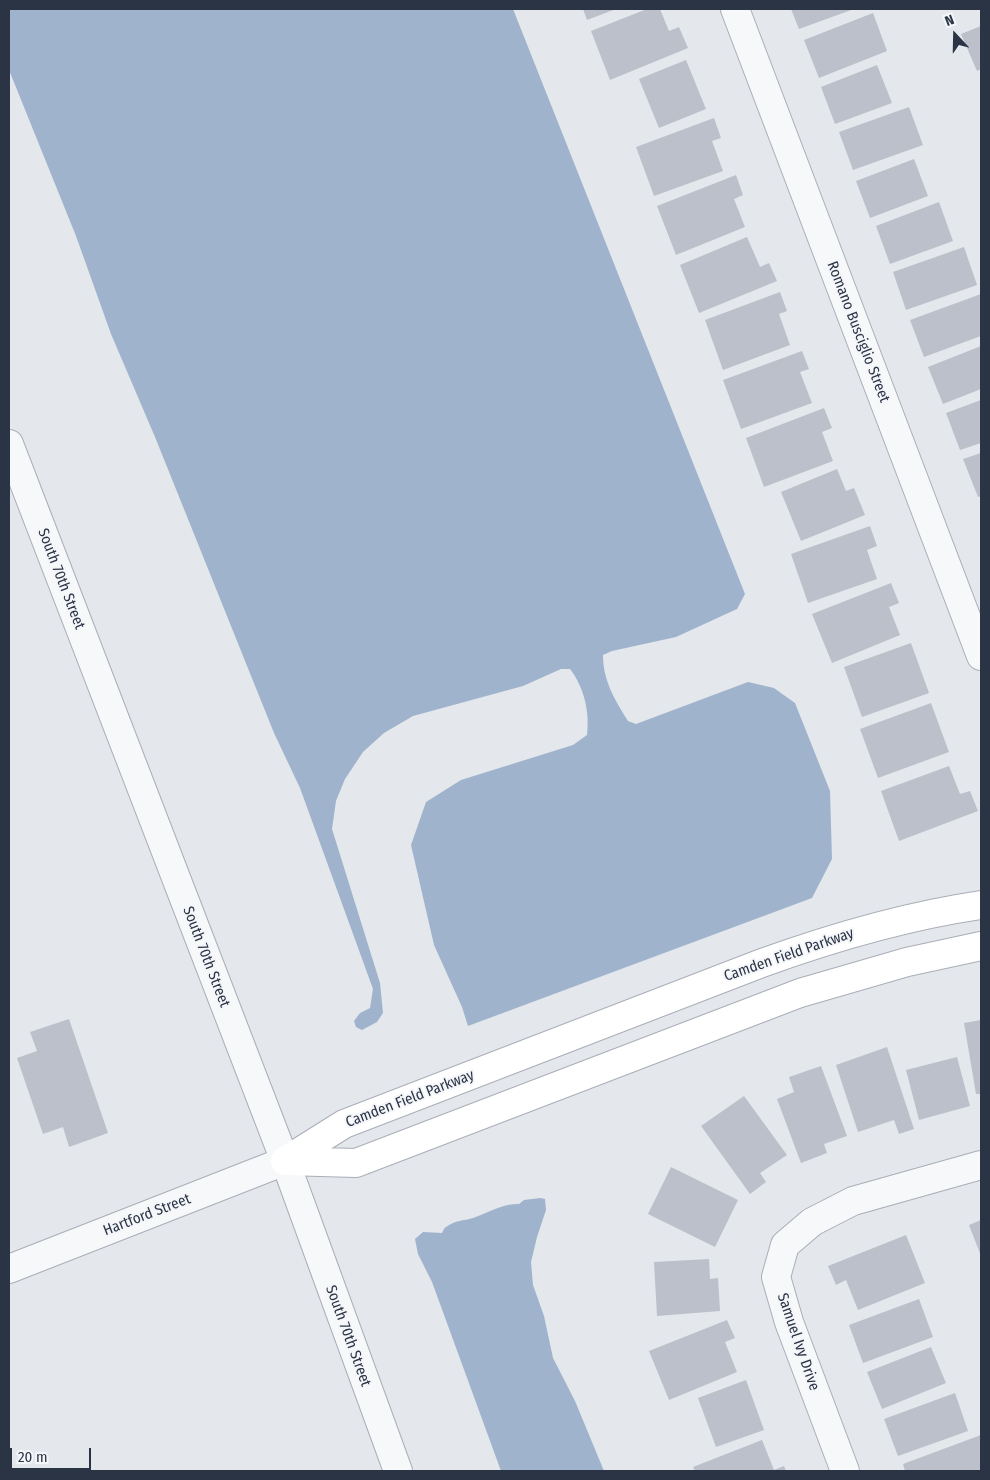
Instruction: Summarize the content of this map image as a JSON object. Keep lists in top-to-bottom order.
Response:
{
  "streets": {
    "street": [
      "Romano Busciglio Street",
      "South 70th Street",
      "Camden Field Parkway",
      "Hartford Street",
      "Samuel Ivy Drive"
    ]
  },
  "crossings": [
    ["South 70th Street", "Camden Field Parkway"],
    ["South 70th Street", "Hartford Street"],
    ["Camden Field Parkway", "Hartford Street"]
  ],
  "scale_bar": "20 m",
  "north": "top"
}
